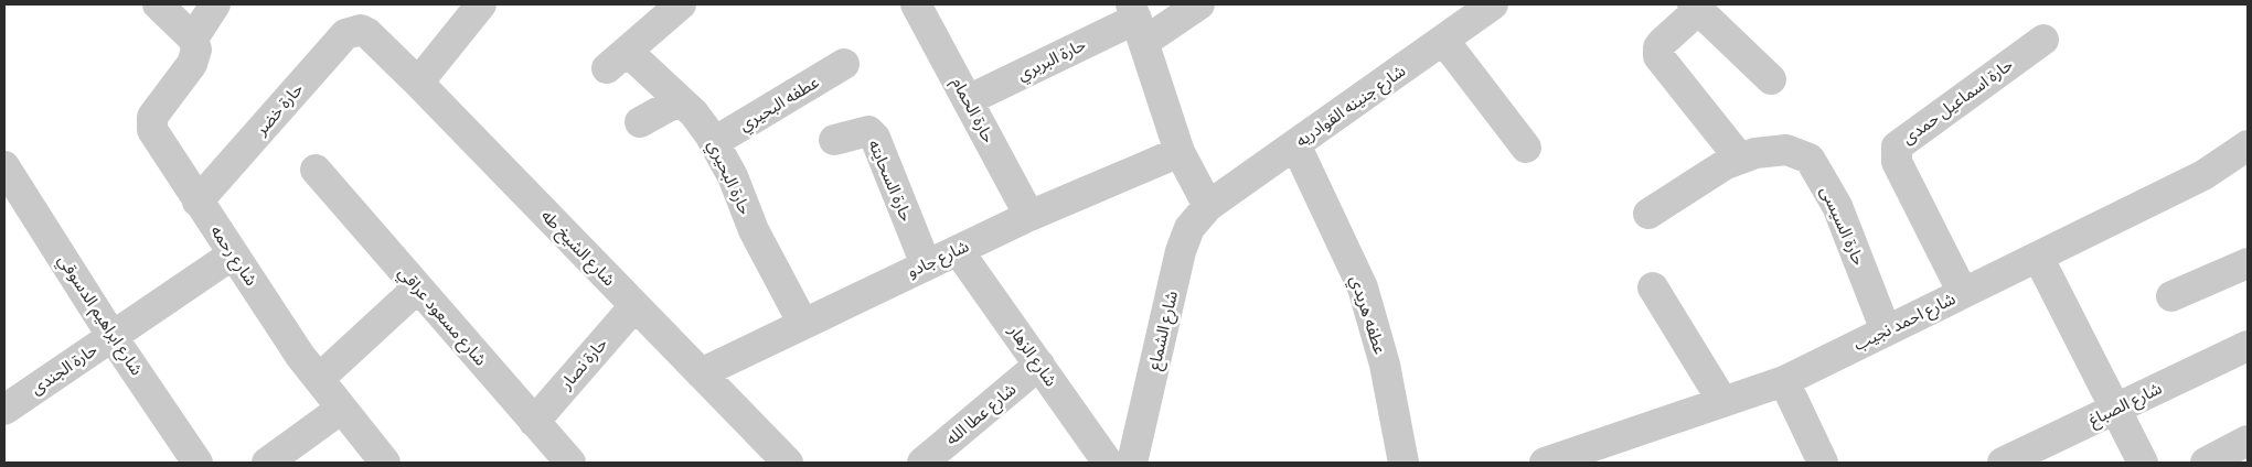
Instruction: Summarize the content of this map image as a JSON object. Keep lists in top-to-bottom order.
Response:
{
  "streets": {
    "street": [
      "حارة البربري",
      "حارة اسماعيل حمدى",
      "عطفه البحيري",
      "شارع جنينه القوادريه",
      "حارة خضر",
      "حارة الحمام",
      "حارة البحيري",
      "حارة السحايته",
      "حارة السيسى",
      "شارع الشيخ طه",
      "شارع رحمه",
      "شارع جادو",
      "شارع ابراهيم الدسوقي",
      "عطفه هريدي",
      "شارع مسعود عراقي",
      "شارع احمد نجيب",
      "شارع الشماع",
      "شارع الزهار",
      "حارة نصار",
      "حارة الجندى",
      "شارع الصباغ",
      "شارع عطا الله"
    ]
  },
  "crossings": [
    ["حارة البربري", "حارة الحمام"],
    ["حارة اسماعيل حمدى", "شارع احمد نجيب"],
    ["عطفه البحيري", "حارة البحيري"],
    ["شارع جنينه القوادريه", "عطفه هريدي"],
    ["شارع جنينه القوادريه", "شارع الشماع"],
    ["حارة خضر", "شارع الشيخ طه"],
    ["حارة خضر", "شارع رحمه"],
    ["حارة الحمام", "شارع جادو"],
    ["حارة البحيري", "شارع جادو"],
    ["حارة السحايته", "شارع جادو"],
    ["حارة السيسى", "شارع احمد نجيب"],
    ["شارع الشيخ طه", "شارع جادو"],
    ["شارع الشيخ طه", "حارة نصار"],
    ["شارع رحمه", "حارة الجندى"],
    ["شارع جادو", "شارع الزهار"],
    ["شارع ابراهيم الدسوقي", "حارة الجندى"],
    ["شارع مسعود عراقي", "حارة نصار"],
    ["شارع الزهار", "شارع عطا الله"]
  ]
}
